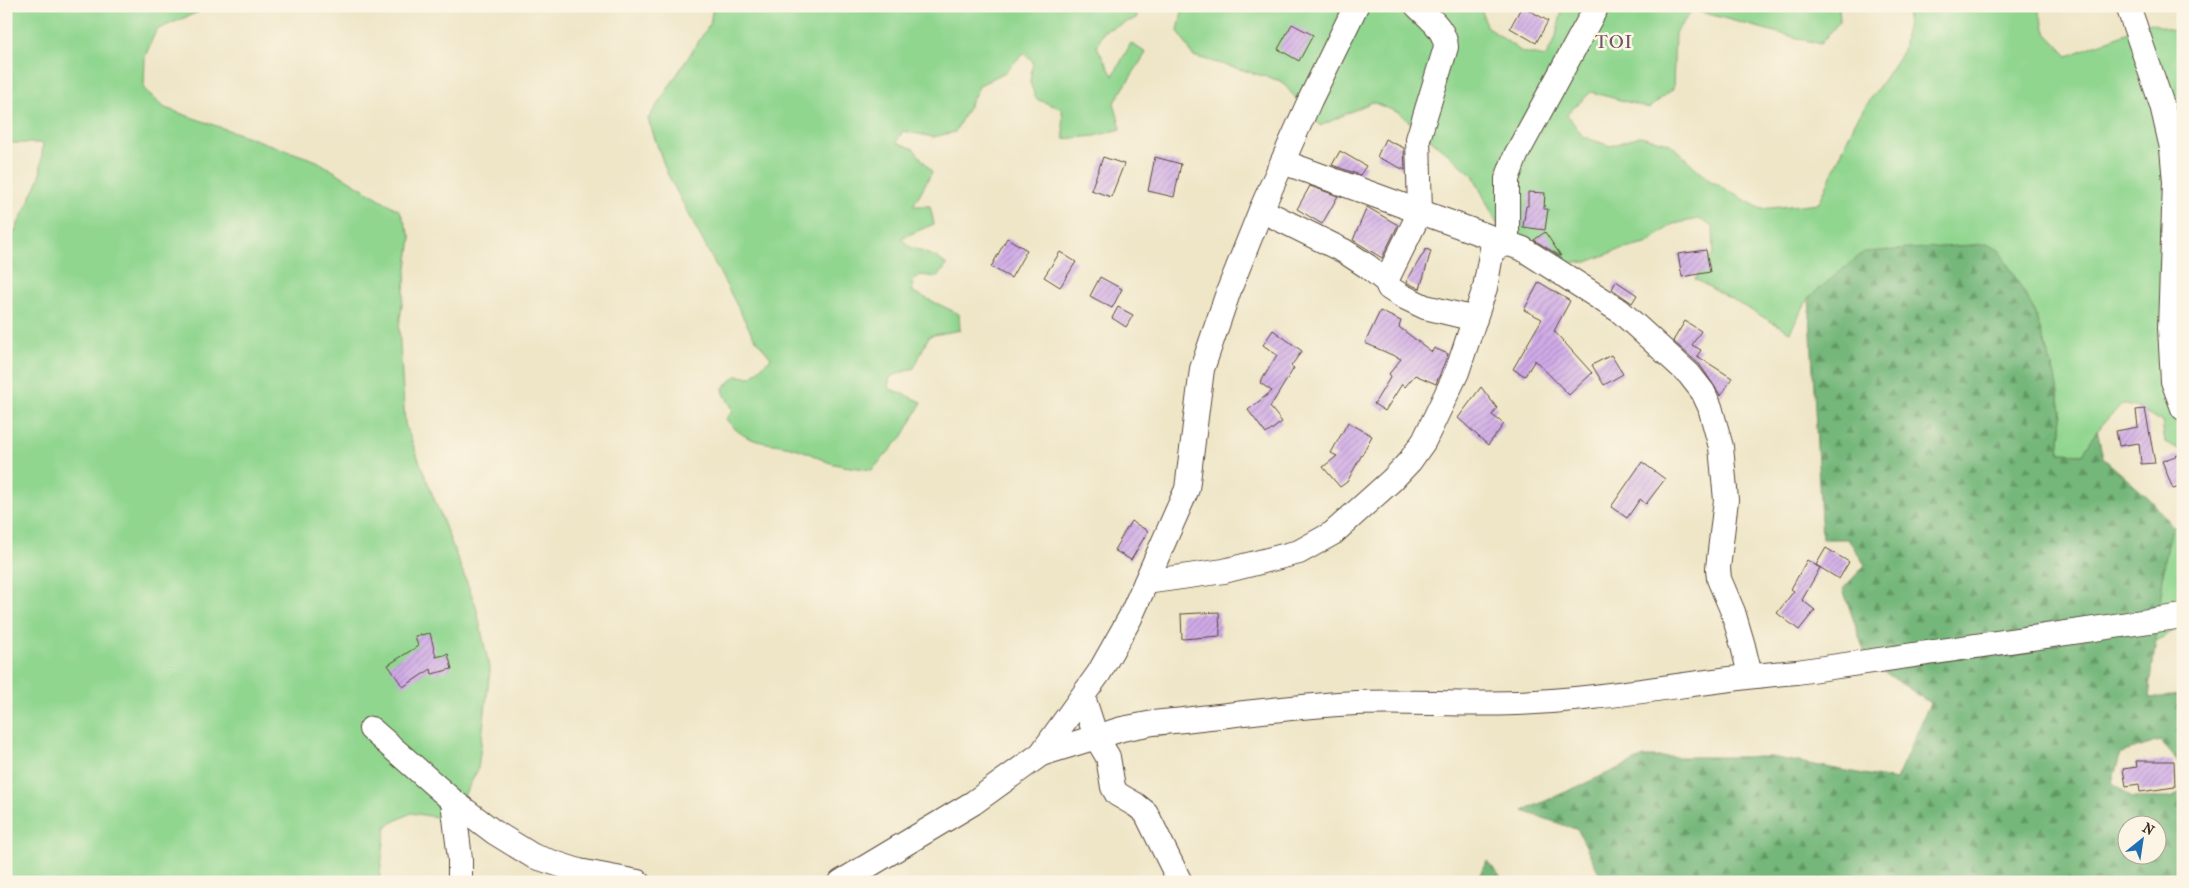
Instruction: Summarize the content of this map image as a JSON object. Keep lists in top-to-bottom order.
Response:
{
  "districts": ["TOI"],
  "north": "top right"
}
